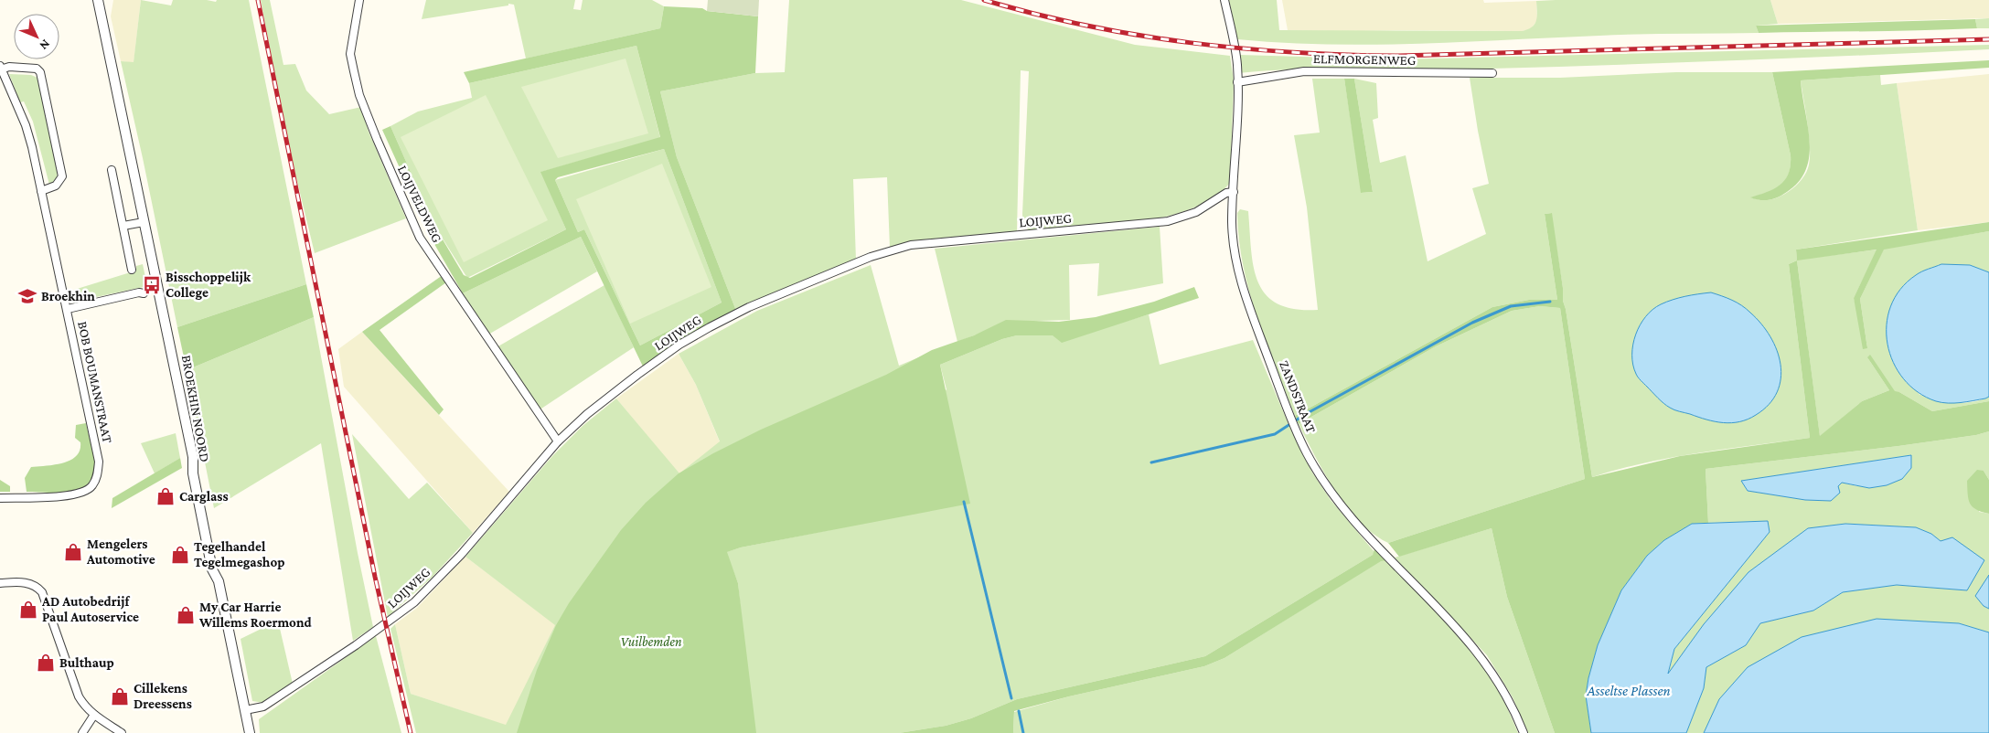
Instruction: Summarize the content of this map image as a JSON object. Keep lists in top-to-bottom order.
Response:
{
  "streets": {
    "street": [
      "ELFMORGENWEG",
      "LOIJVELDWEG",
      "LOIJWEG",
      "BOB BOUMANSTRAAT",
      "ZANDSTRAAT",
      "BROEKHIN NOORD"
    ]
  },
  "crossings": [
    ["ELFMORGENWEG", "ZANDSTRAAT"],
    ["LOIJVELDWEG", "LOIJWEG"],
    ["LOIJWEG", "ZANDSTRAAT"],
    ["LOIJWEG", "BROEKHIN NOORD"]
  ],
  "water": ["Asseltse Plassen"],
  "parks": ["Vuilbemden"],
  "places": {
    "bus stop": ["Bisschoppelijk College"],
    "school or university": ["Broekhin"],
    "shop": [
      "Carglass",
      "Mengelers Automotive",
      "Tegelhandel Tegelmegashop",
      "AD Autobedrijf Paul Autoservice",
      "My Car Harrie Willems Roermond",
      "Bulthaup",
      "Cillekens Dreessens"
    ]
  },
  "north": "bottom right"
}
